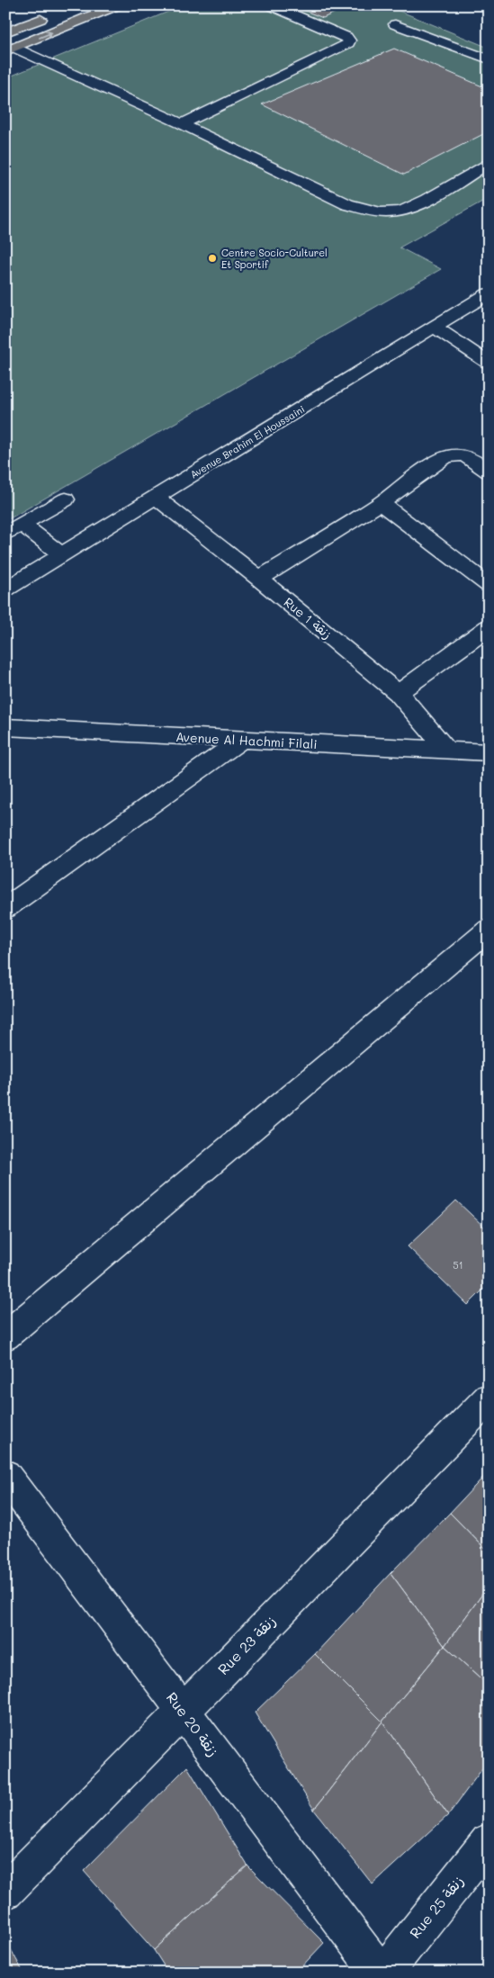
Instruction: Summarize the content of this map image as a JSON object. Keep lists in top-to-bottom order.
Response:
{
  "streets": {
    "street": [
      "Avenue Brahim El Houssaini",
      "Rue 1 زنقة",
      "Avenue Al Hachmi Filali",
      "Rue 23 زنقة",
      "Rue 20 زنقة",
      "Rue 25 زنقة"
    ]
  },
  "crossings": [
    ["Avenue Brahim El Houssaini", "Rue 1 زنقة"],
    ["Rue 1 زنقة", "Avenue Al Hachmi Filali"],
    ["Rue 23 زنقة", "Rue 20 زنقة"]
  ],
  "places": ["Centre Socio-Culturel Et Sportif"],
  "house_numbers": ["51"]
}
